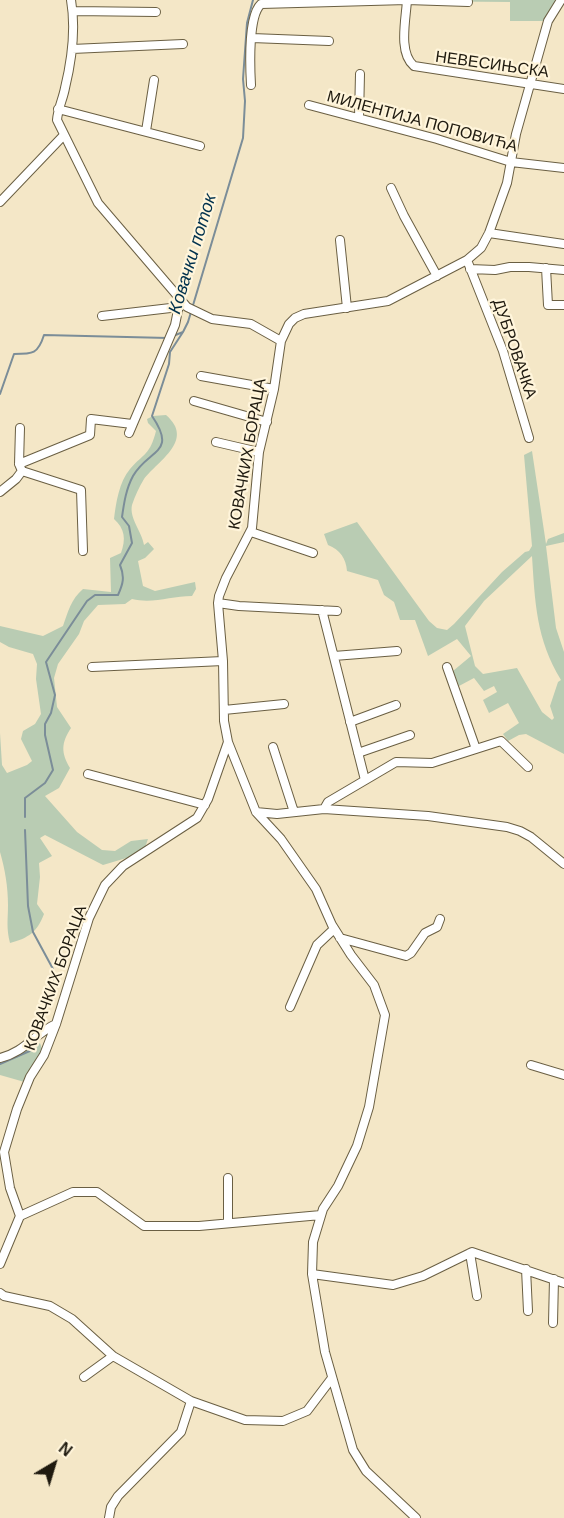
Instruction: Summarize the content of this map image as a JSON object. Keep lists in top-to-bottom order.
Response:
{
  "streets": {
    "street": [
      "НЕВЕСИЊСКА",
      "МИЛЕНТИЈА ПОПОВИЋА",
      "ДУБРОВАЧКА",
      "КОВАЧКИХ БОРАЦА"
    ]
  },
  "crossings": [
    ["НЕВЕСИЊСКА", "КОВАЧКИХ БОРАЦА"],
    ["МИЛЕНТИЈА ПОПОВИЋА", "КОВАЧКИХ БОРАЦА"],
    ["ДУБРОВАЧКА", "КОВАЧКИХ БОРАЦА"]
  ],
  "water": ["Ковачки поток"],
  "north": "top right"
}
